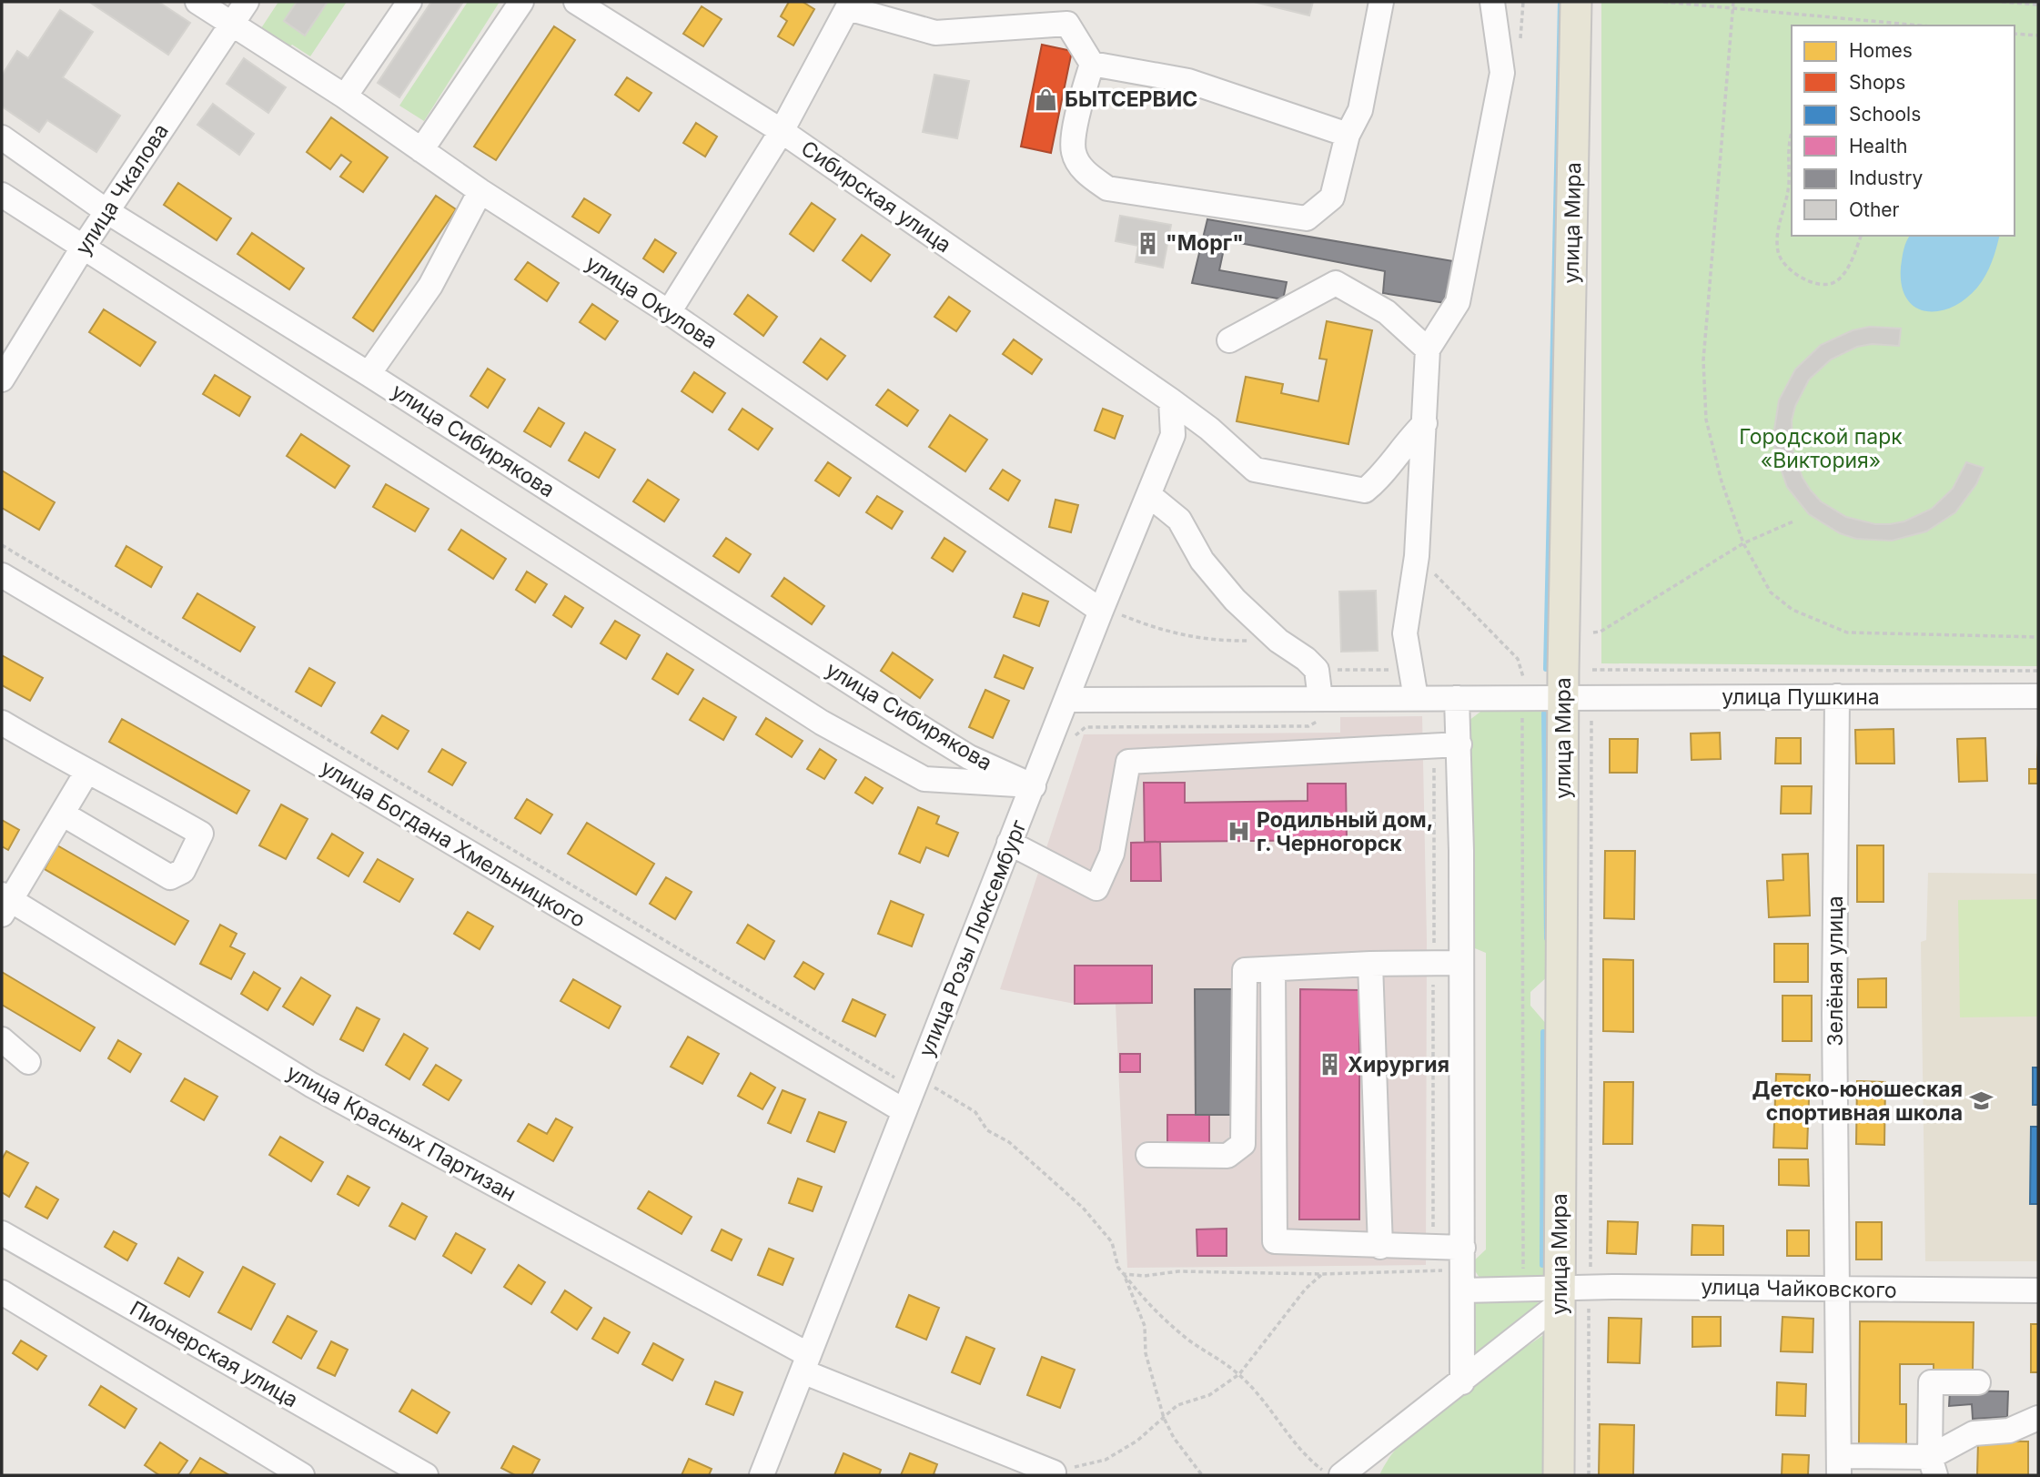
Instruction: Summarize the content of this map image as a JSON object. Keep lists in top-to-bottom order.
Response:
{
  "streets": {
    "main road": ["улица Мира"],
    "street": [
      "улица Чкалова",
      "Сибирская улица",
      "улица Окулова",
      "улица Сибирякова",
      "улица Пушкина",
      "улица Богдана Хмельницкого",
      "улица Розы Люксембург",
      "Зелёная улица",
      "улица Красных Партизан",
      "улица Чайковского",
      "Пионерская улица"
    ]
  },
  "crossings": [
    ["улица Чкалова", "улица Окулова"],
    ["улица Чкалова", "улица Сибирякова"],
    ["Сибирская улица", "улица Розы Люксембург"],
    ["улица Мира", "улица Пушкина"],
    ["улица Мира", "улица Чайковского"],
    ["улица Окулова", "улица Розы Люксембург"],
    ["улица Сибирякова", "улица Розы Люксембург"],
    ["улица Пушкина", "улица Розы Люксембург"],
    ["улица Пушкина", "Зелёная улица"],
    ["улица Богдана Хмельницкого", "улица Розы Люксембург"],
    ["улица Розы Люксембург", "улица Красных Партизан"],
    ["Зелёная улица", "улица Чайковского"]
  ],
  "parks": ["Городской парк «Виктория»"],
  "places": {
    "shop": ["БЫТСЕРВИС"],
    "building": ["\"Морг\"", "Хирургия"],
    "hospital": ["Родильный дом, г. Черногорск"],
    "school or university": ["Детско-юношеская спортивная школа"]
  },
  "legend": [
    "Homes",
    "Shops",
    "Schools",
    "Health",
    "Industry",
    "Other"
  ]
}
